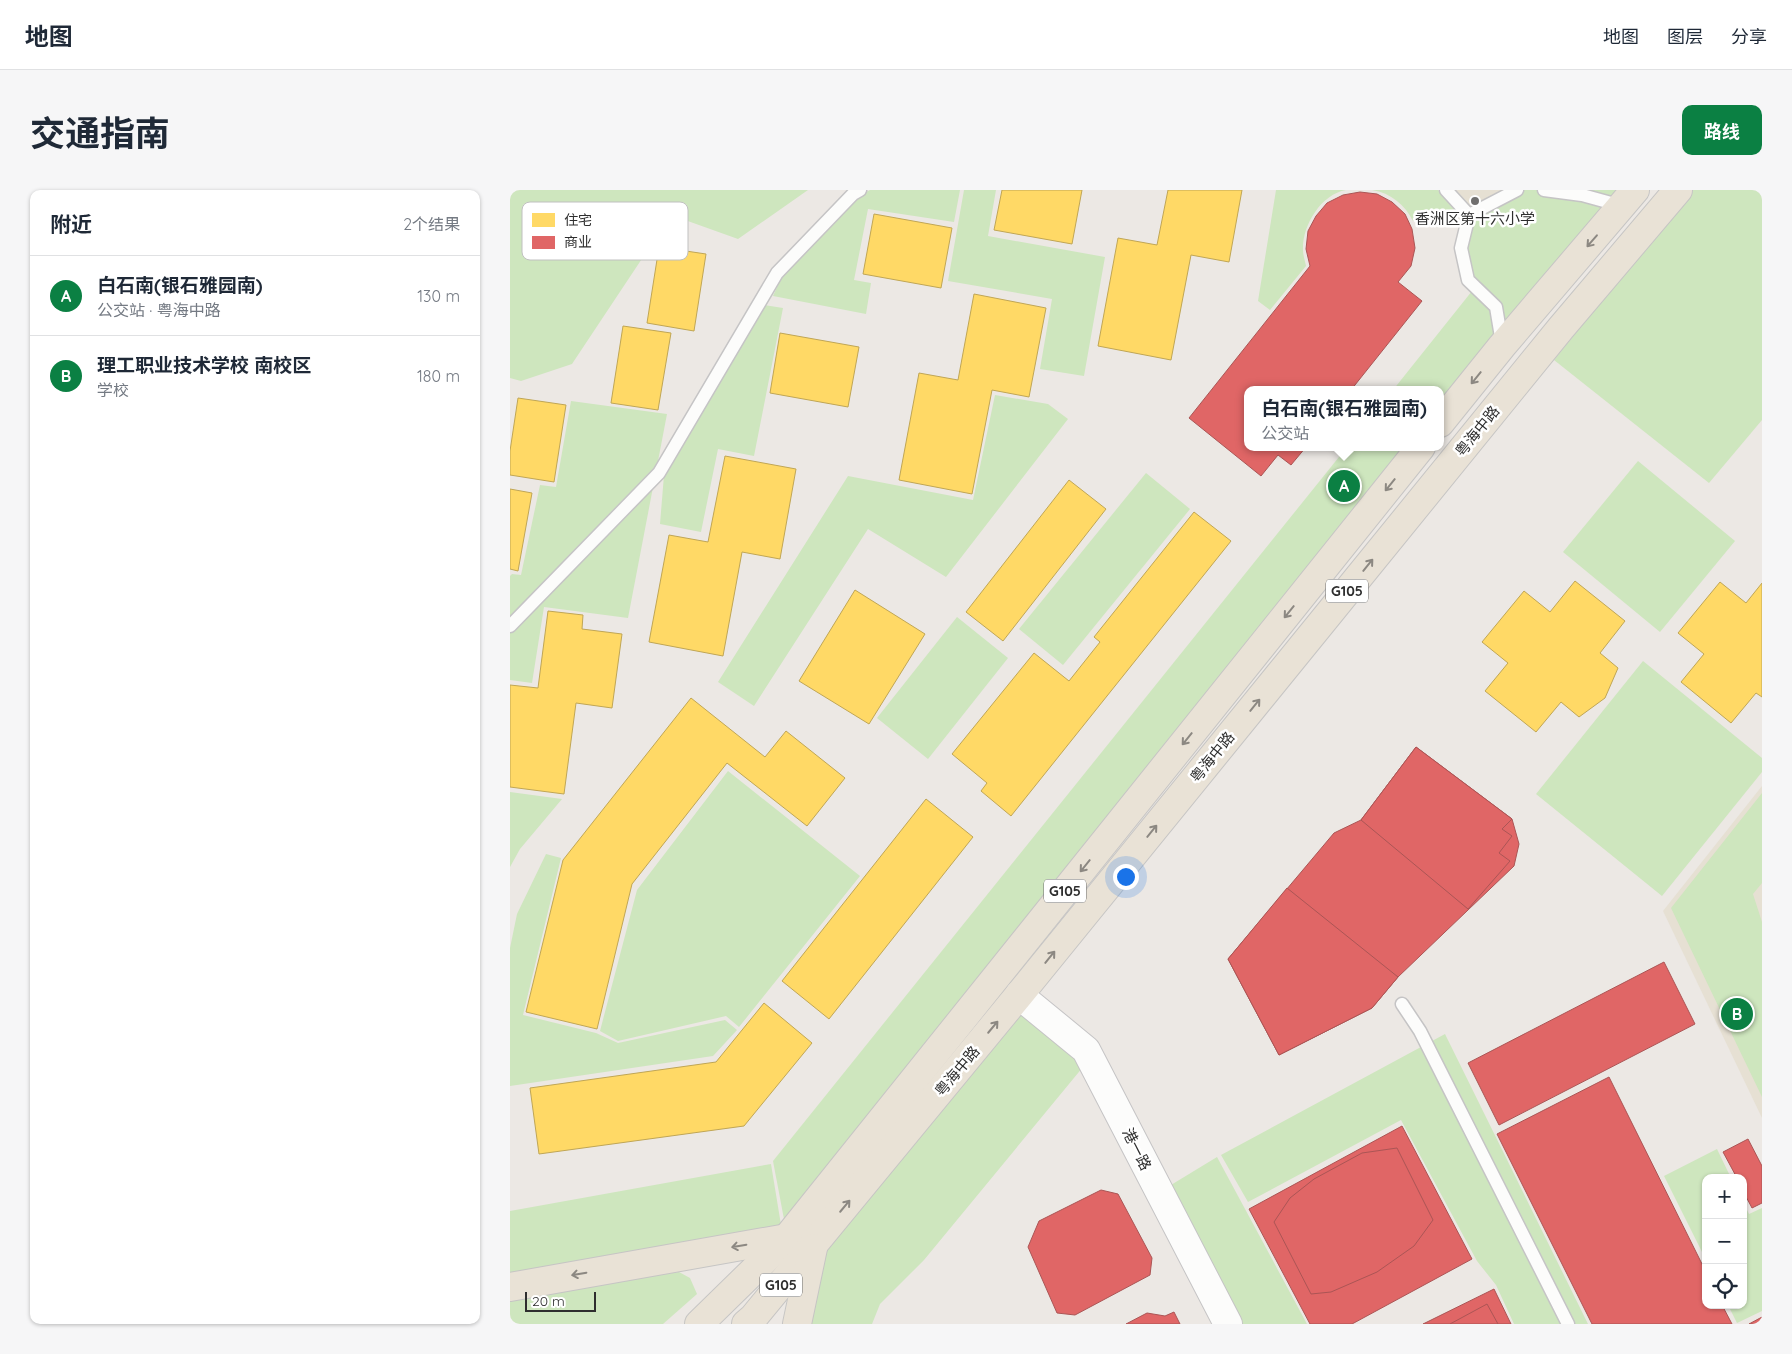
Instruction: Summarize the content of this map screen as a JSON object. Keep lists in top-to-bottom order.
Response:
{
  "streets": {
    "highway": ["粤海中路", "G105"],
    "street": ["港一路"]
  },
  "crossings": [
    ["粤海中路", "港一路"]
  ],
  "places": ["香洲区第十六小学"],
  "legend": ["住宅", "商业"],
  "scale_bar": "20 m",
  "page": {
    "header": "地图",
    "nav": ["地图", "图层", "分享"],
    "title": "交通指南",
    "buttons": "路线",
    "heading": ["附近", "2个结果"],
    "list": [
      {
        "mark": "A",
        "name": "白石南(银石雅园南)",
        "note": "公交站 · 粤海中路",
        "value": "130 m"
      },
      {
        "mark": "B",
        "name": "理工职业技术学校 南校区",
        "note": "学校",
        "value": "180 m"
      }
    ],
    "popup": ["白石南(银石雅园南)", "公交站"],
    "pins": ["A", "B"],
    "map_buttons": ["+", "−"],
    "scale": "20 m"
  }
}
